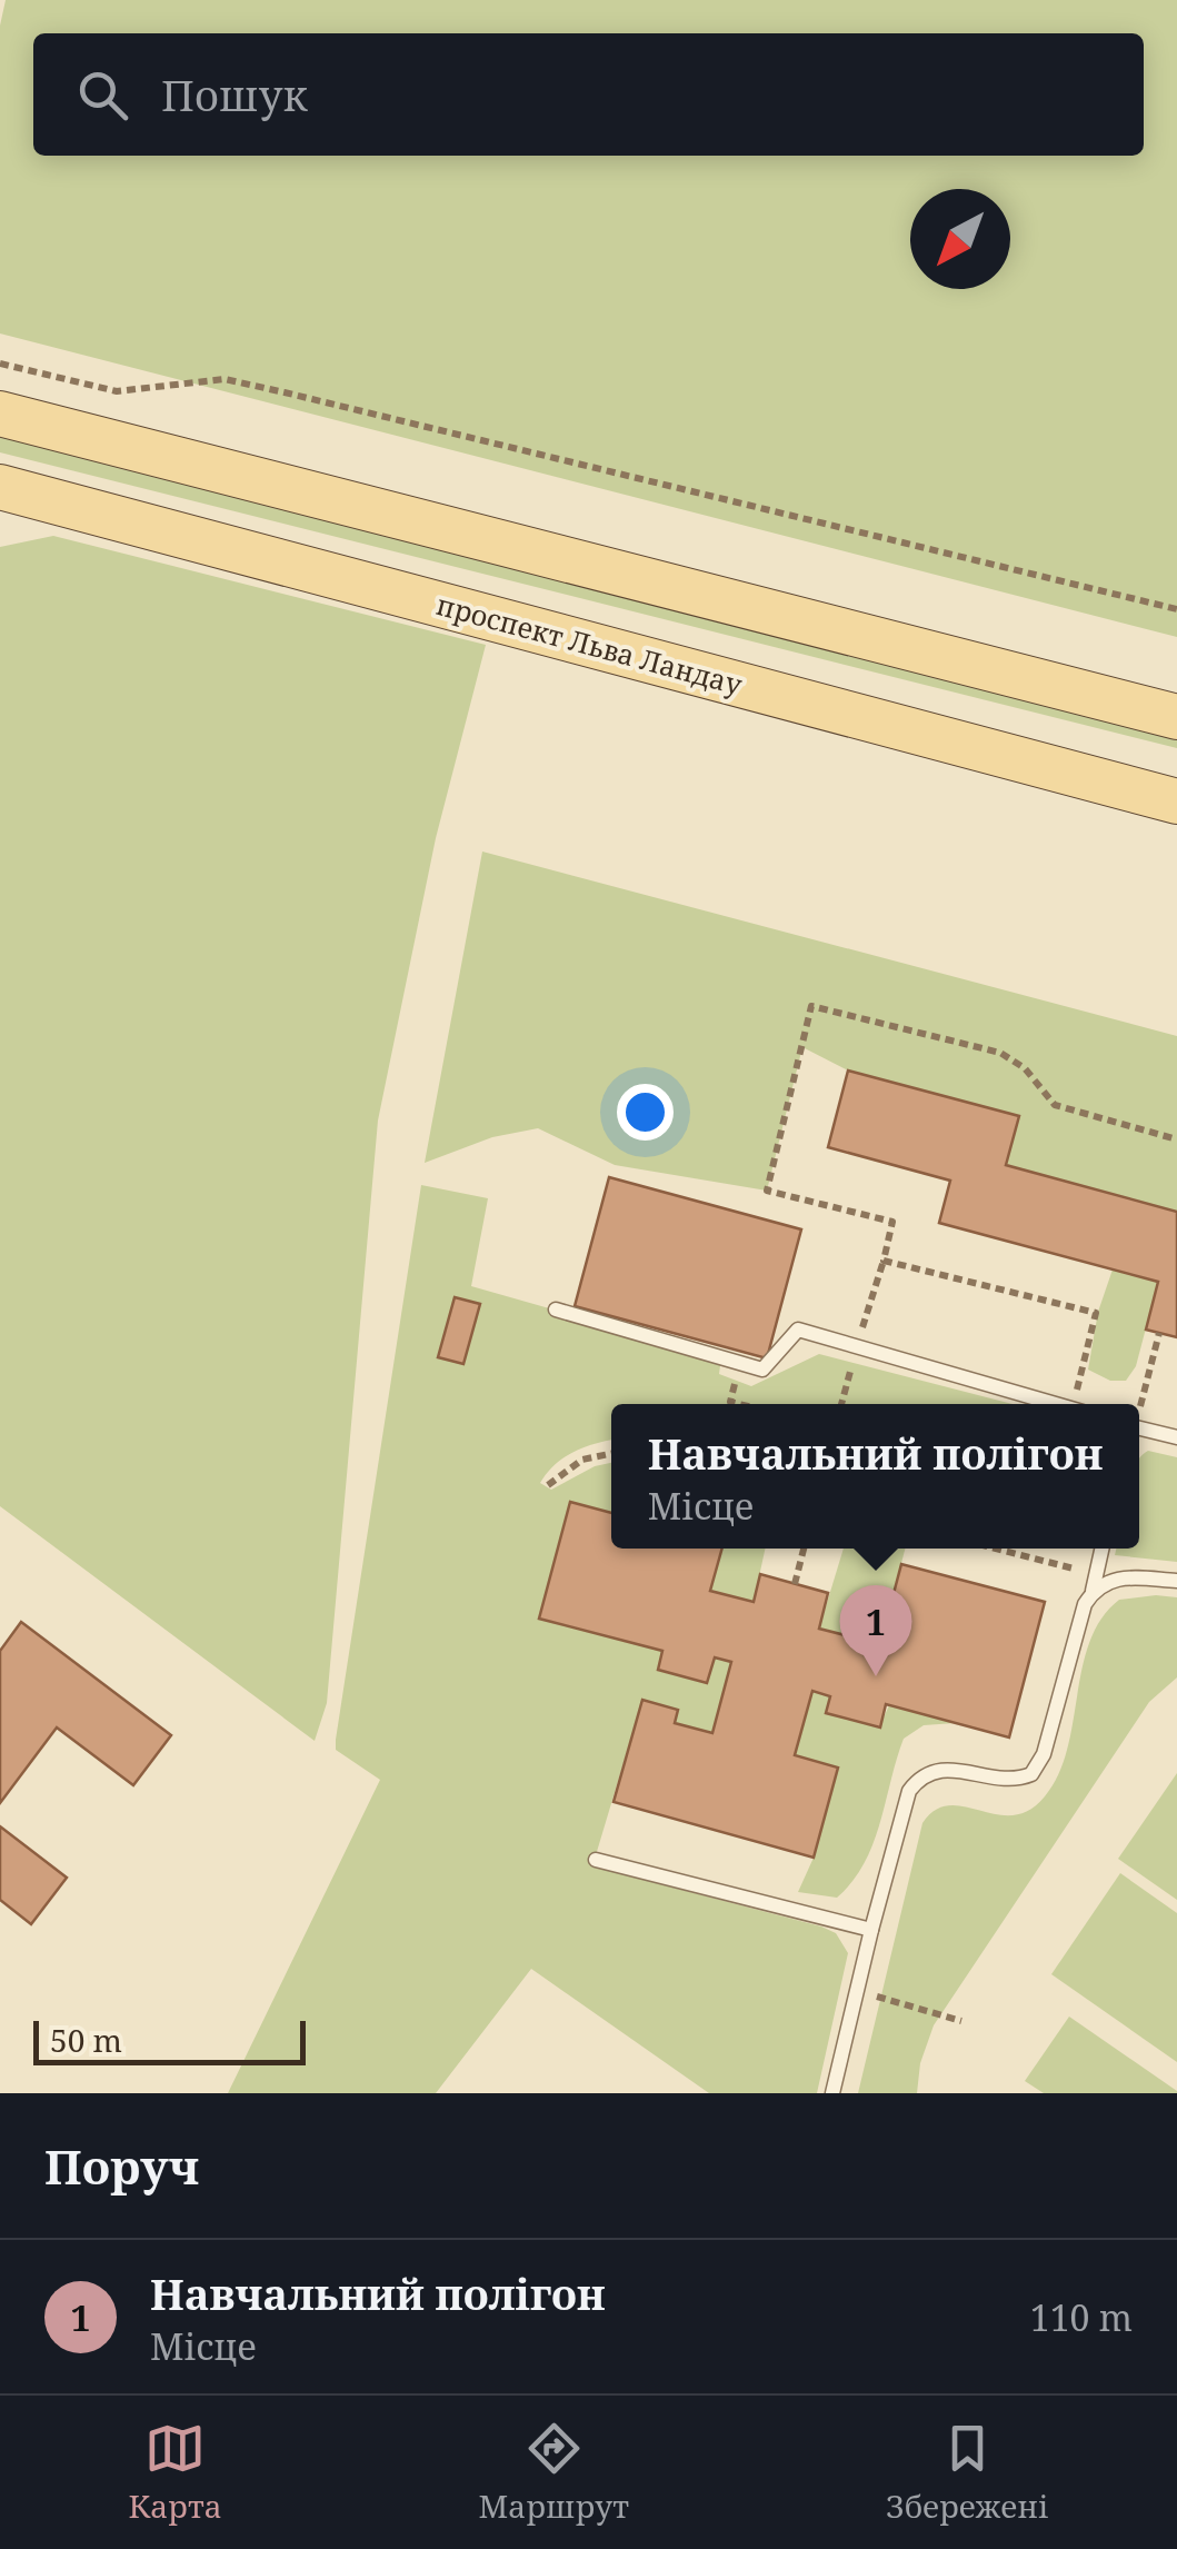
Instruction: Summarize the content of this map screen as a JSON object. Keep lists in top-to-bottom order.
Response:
{
  "streets": {
    "main road": ["проспект Льва Ландау"]
  },
  "scale_bar": "50 m",
  "north": "bottom left",
  "page": {
    "search": "Пошук",
    "popup": ["Навчальний полігон", "Місце"],
    "pins": "1",
    "scale": "50 m",
    "heading": "Поруч",
    "list": [
      {
        "mark": "1",
        "name": "Навчальний полігон",
        "note": "Місце",
        "value": "110 m"
      }
    ],
    "nav": ["Карта", "Маршрут", "Збережені"]
  }
}
